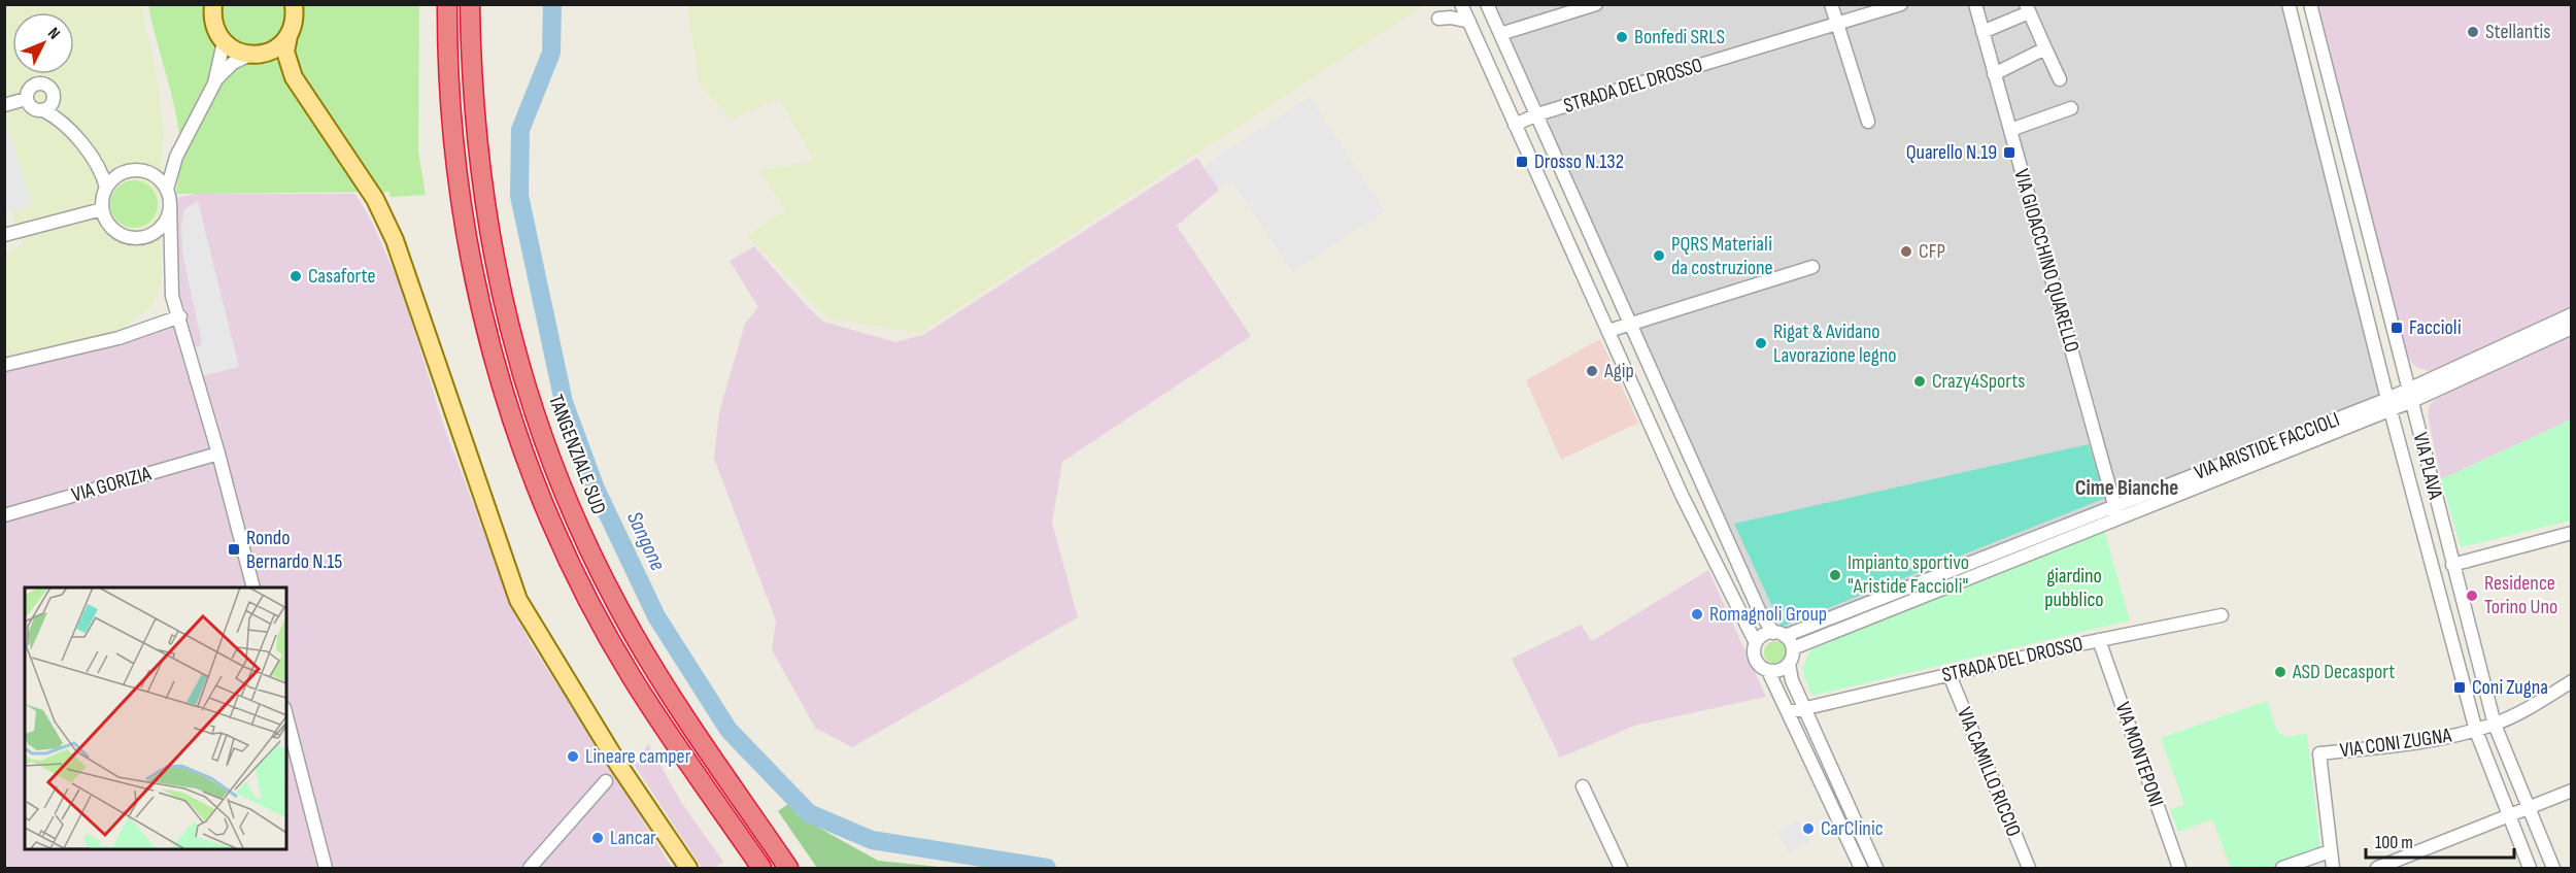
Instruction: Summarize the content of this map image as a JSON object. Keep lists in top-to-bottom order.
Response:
{
  "streets": {
    "highway": ["TANGENZIALE SUD"],
    "street": [
      "STRADA DEL DROSSO",
      "VIA GIOACCHINO QUARELLO",
      "VIA ARISTIDE FACCIOLI",
      "VIA PLAVA",
      "VIA GORIZIA",
      "VIA CONI ZUGNA",
      "VIA MONTEPONI",
      "VIA CAMILLO RICCIO"
    ]
  },
  "crossings": [
    ["STRADA DEL DROSSO", "VIA ARISTIDE FACCIOLI"],
    ["STRADA DEL DROSSO", "VIA MONTEPONI"],
    ["STRADA DEL DROSSO", "VIA CAMILLO RICCIO"],
    ["VIA GIOACCHINO QUARELLO", "VIA ARISTIDE FACCIOLI"],
    ["VIA ARISTIDE FACCIOLI", "VIA PLAVA"],
    ["VIA PLAVA", "VIA CONI ZUGNA"]
  ],
  "districts": ["Cime Bianche"],
  "water": ["Sangone"],
  "parks": ["giardino pubblico"],
  "places": {
    "other": [
      "Stellantis",
      "Bonfedi SRLS",
      "CFP",
      "PQRS Materiali da costruzione",
      "Casaforte",
      "Rigat & Avidano Lavorazione legno",
      "Agip",
      "Crazy4Sports",
      "Impianto sportivo \"Aristide Faccioli\"",
      "Residence Torino Uno",
      "Romagnoli Group",
      "ASD Decasport",
      "Lineare camper",
      "CarClinic",
      "Lancar"
    ],
    "transit": [
      "Quarello N.19",
      "Drosso N.132",
      "Faccioli",
      "Rondo Bernardo N.15",
      "Coni Zugna"
    ]
  },
  "scale_bar": "100 m",
  "north": "top right"
}
